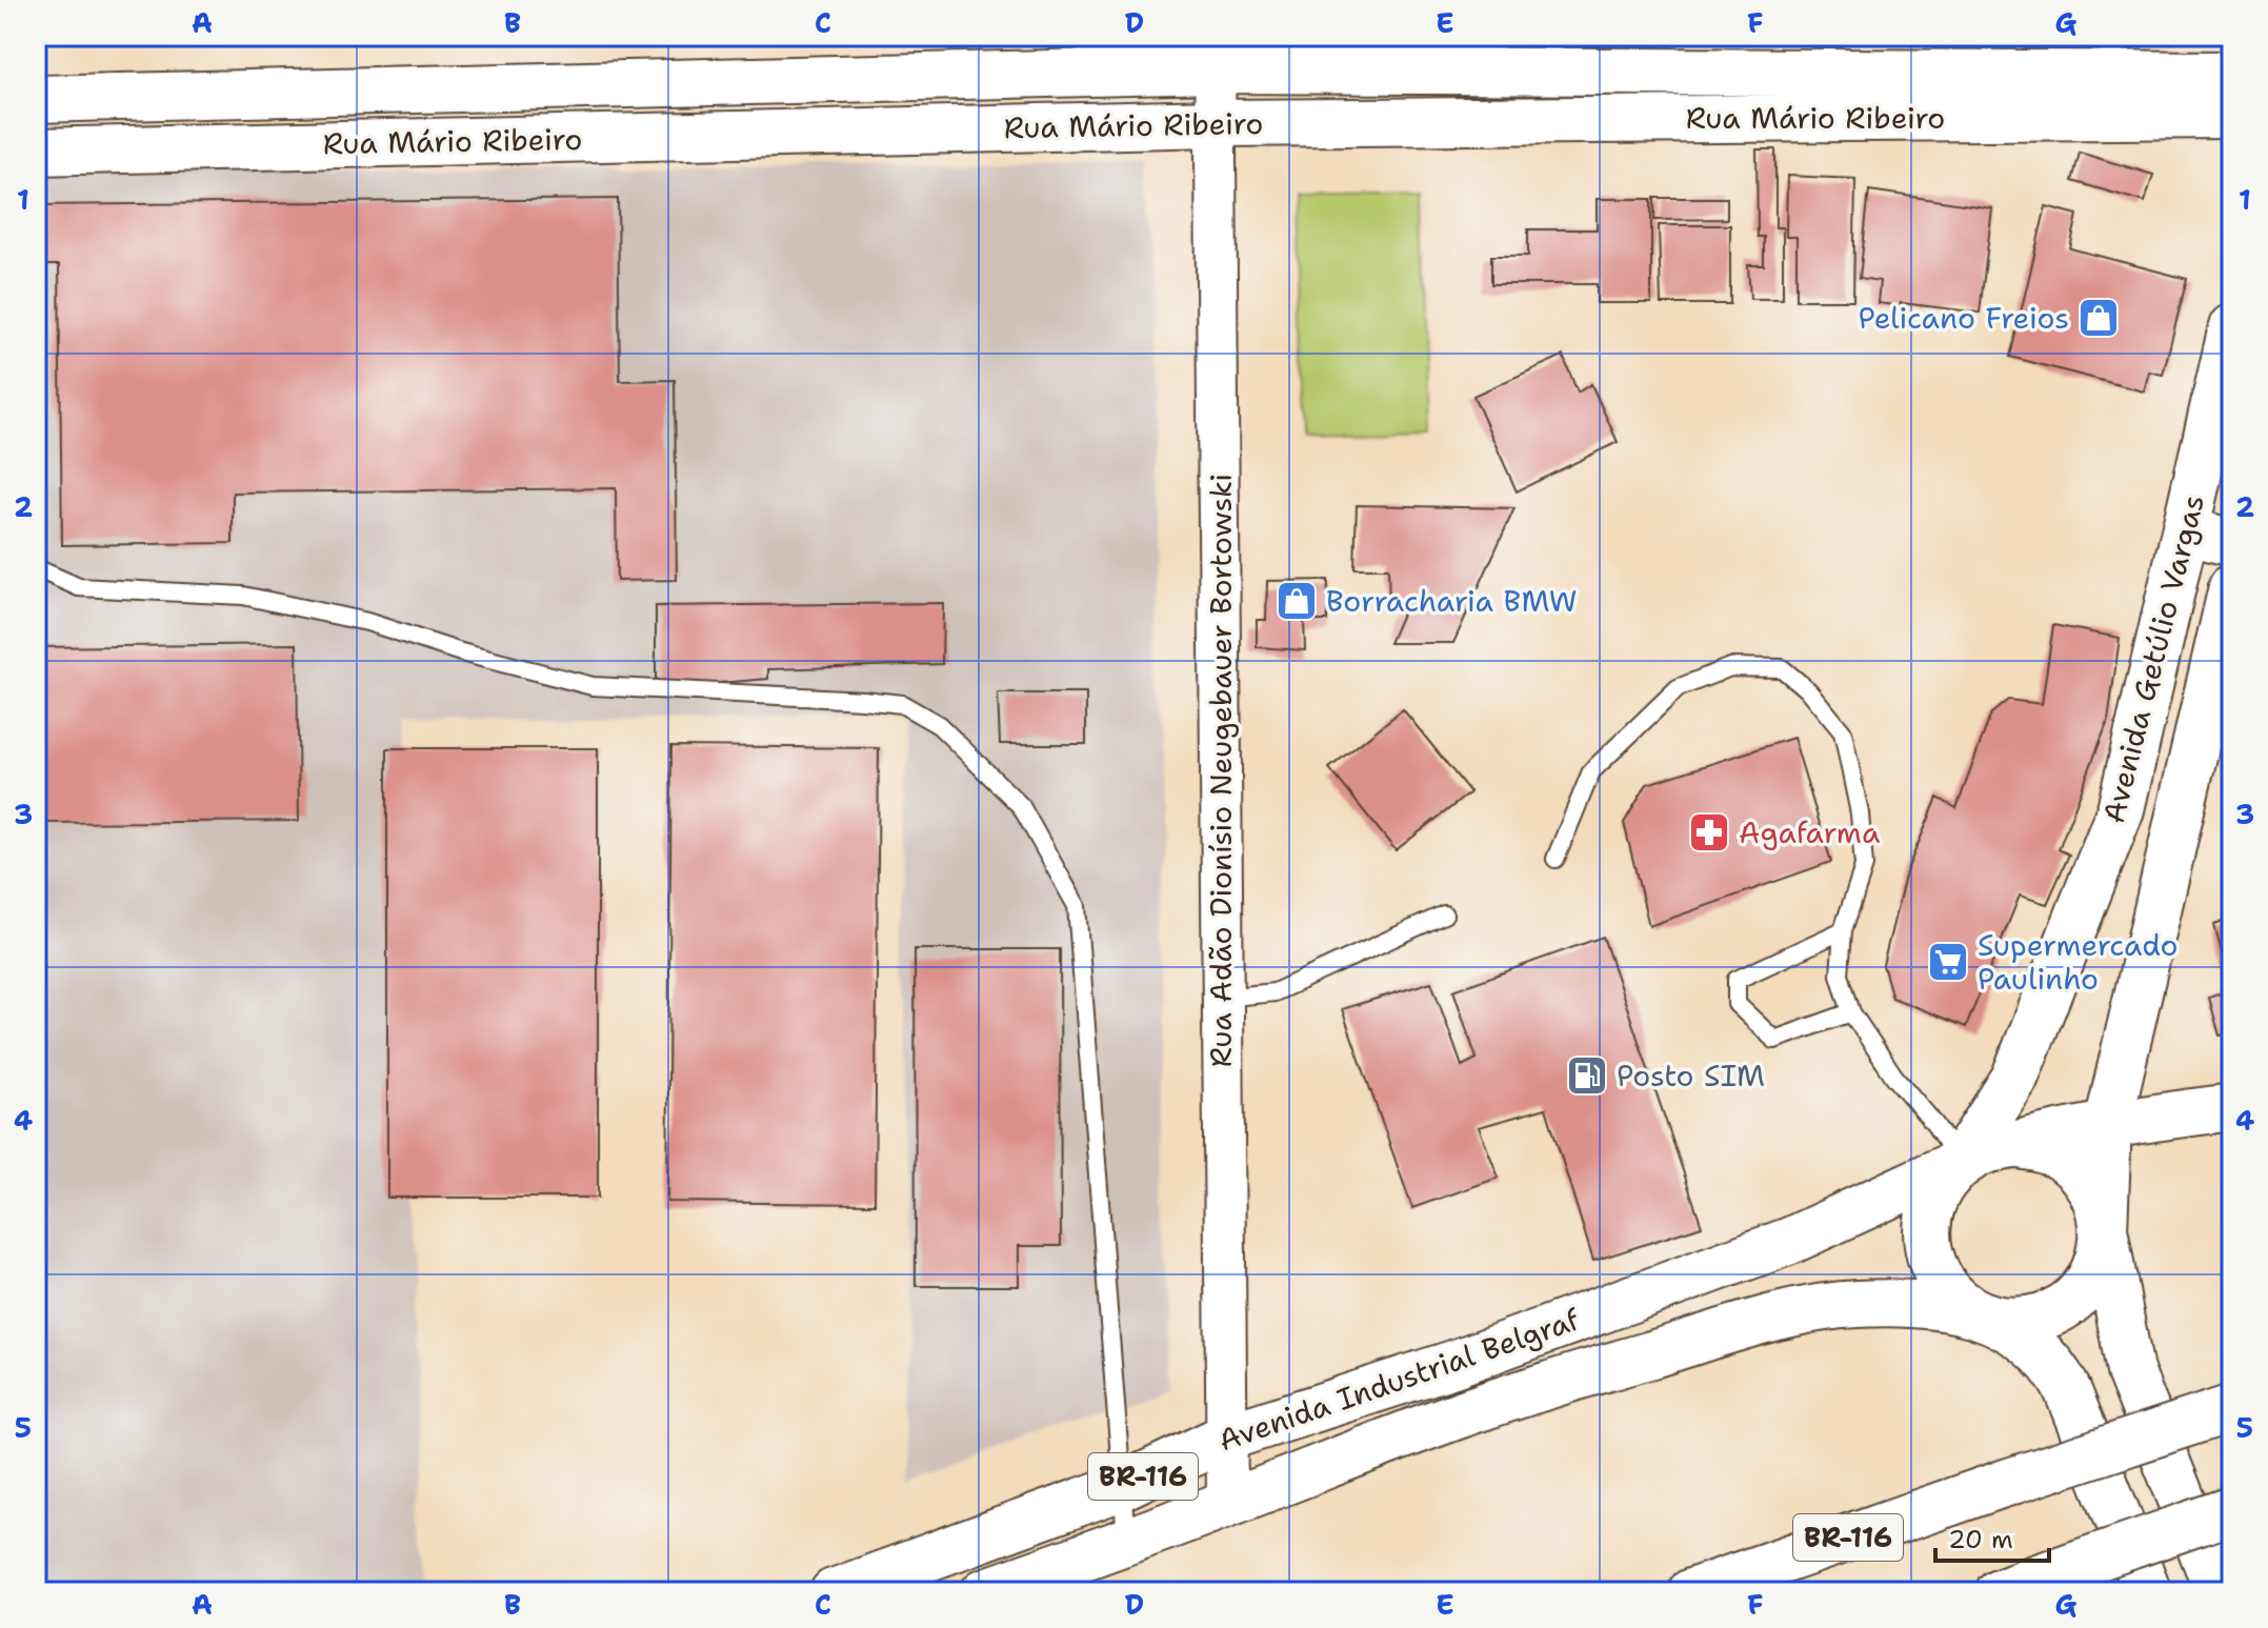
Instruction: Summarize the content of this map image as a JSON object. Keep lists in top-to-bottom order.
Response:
{
  "streets": {
    "main road": [
      "Rua Mário Ribeiro",
      "Avenida Getúlio Vargas",
      "Avenida Industrial Belgraf",
      "BR-116"
    ],
    "street": ["Rua Adão Dionísio Neugebauer Bortowski"]
  },
  "crossings": [
    ["Rua Mário Ribeiro", "Rua Adão Dionísio Neugebauer Bortowski"],
    ["Avenida Getúlio Vargas", "Avenida Industrial Belgraf"],
    ["Rua Adão Dionísio Neugebauer Bortowski", "Avenida Industrial Belgraf"]
  ],
  "places": {
    "shop": ["Pelicano Freios", "Borracharia BMW"],
    "pharmacy": ["Agafarma"],
    "supermarket": ["Supermercado Paulinho"],
    "fuel station": ["Posto SIM"]
  },
  "scale_bar": "20 m",
  "grid": {
    "columns": [
      "A",
      "B",
      "C",
      "D",
      "E",
      "F",
      "G"
    ],
    "rows": [
      "1",
      "2",
      "3",
      "4",
      "5"
    ]
  }
}
